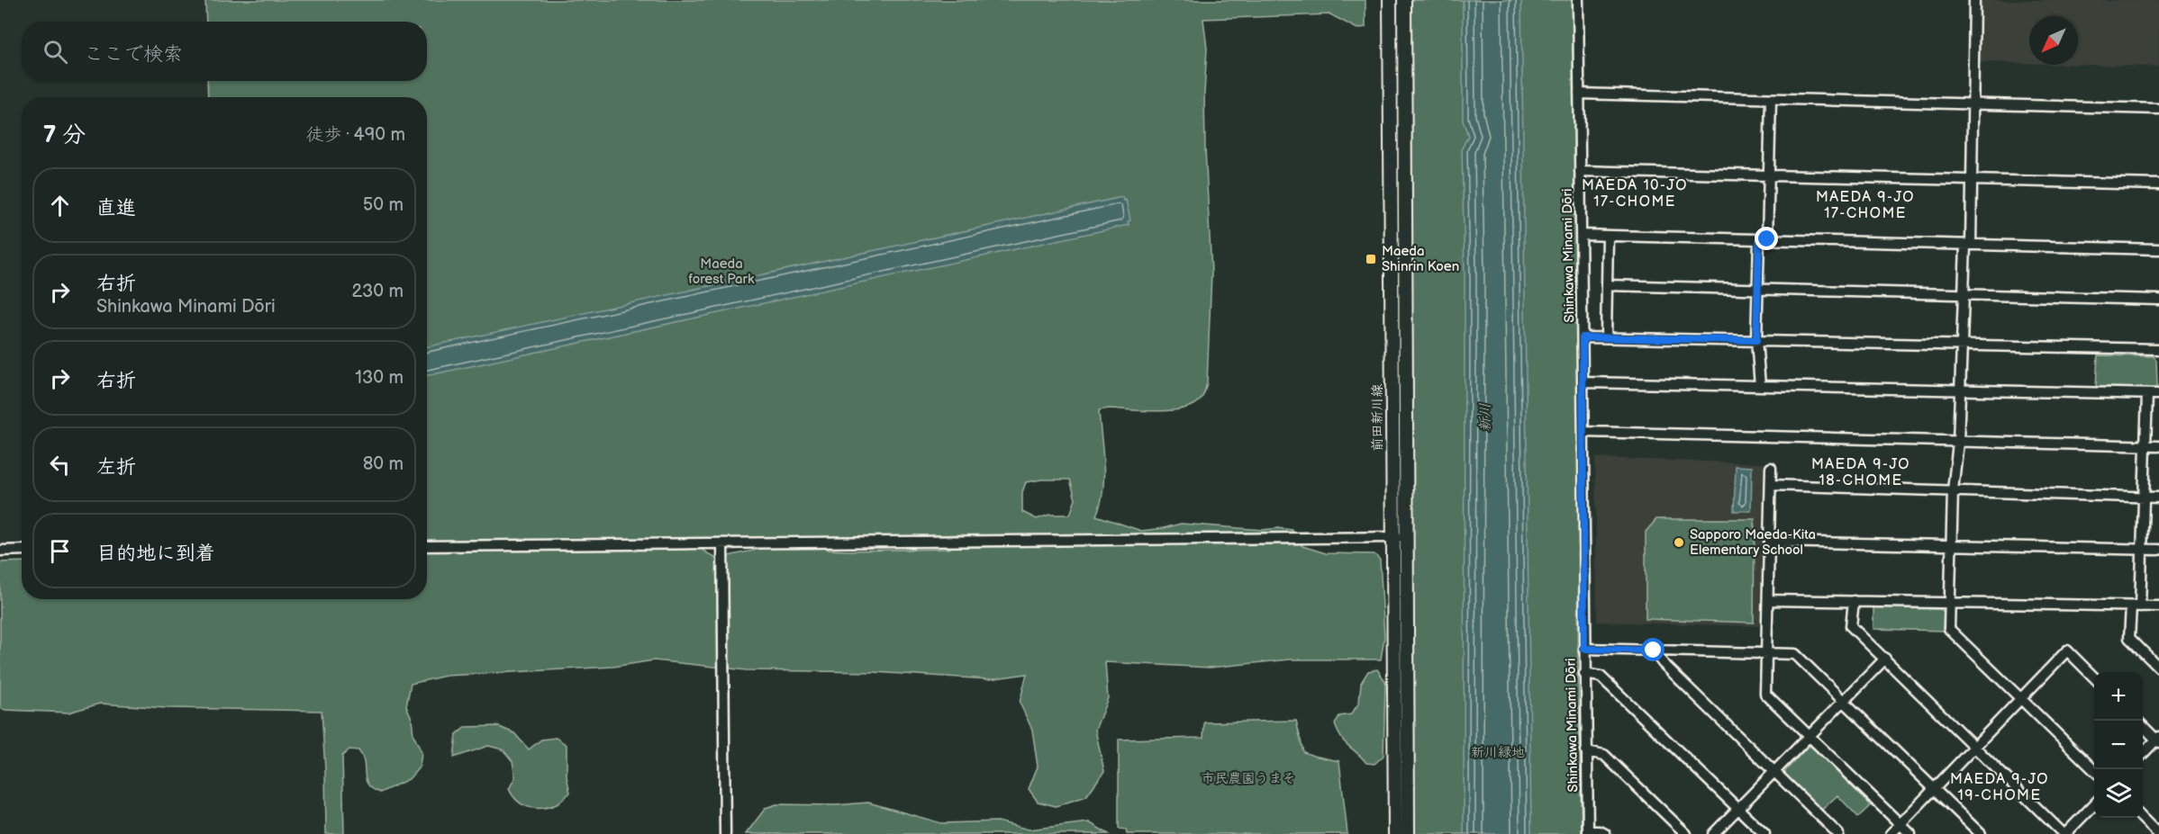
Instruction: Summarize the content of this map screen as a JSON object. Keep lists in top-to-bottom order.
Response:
{
  "streets": {
    "main road": ["前田新川線"],
    "street": ["Shinkawa Minami Dōri"]
  },
  "districts": [
    "MAEDA 10-JO 17-CHOME",
    "MAEDA 9-JO 17-CHOME",
    "MAEDA 9-JO 18-CHOME",
    "MAEDA 9-JO 19-CHOME"
  ],
  "water": ["新川"],
  "parks": ["Maeda forest Park", "新川緑地", "市民農園うまそ"],
  "places": {
    "transit": ["Maeda Shinrin Koen"],
    "other": ["Sapporo Maeda-Kita Elementary School"]
  },
  "north": "bottom left",
  "page": {
    "search": "ここで検索",
    "heading": ["7 分", "徒歩 · 490 m"],
    "list": [
      ["直進", "50 m"],
      ["右折", "Shinkawa Minami Dōri", "230 m"],
      ["右折", "130 m"],
      ["左折", "80 m"],
      "目的地に到着"
    ],
    "map_buttons": ["+", "−"]
  }
}
